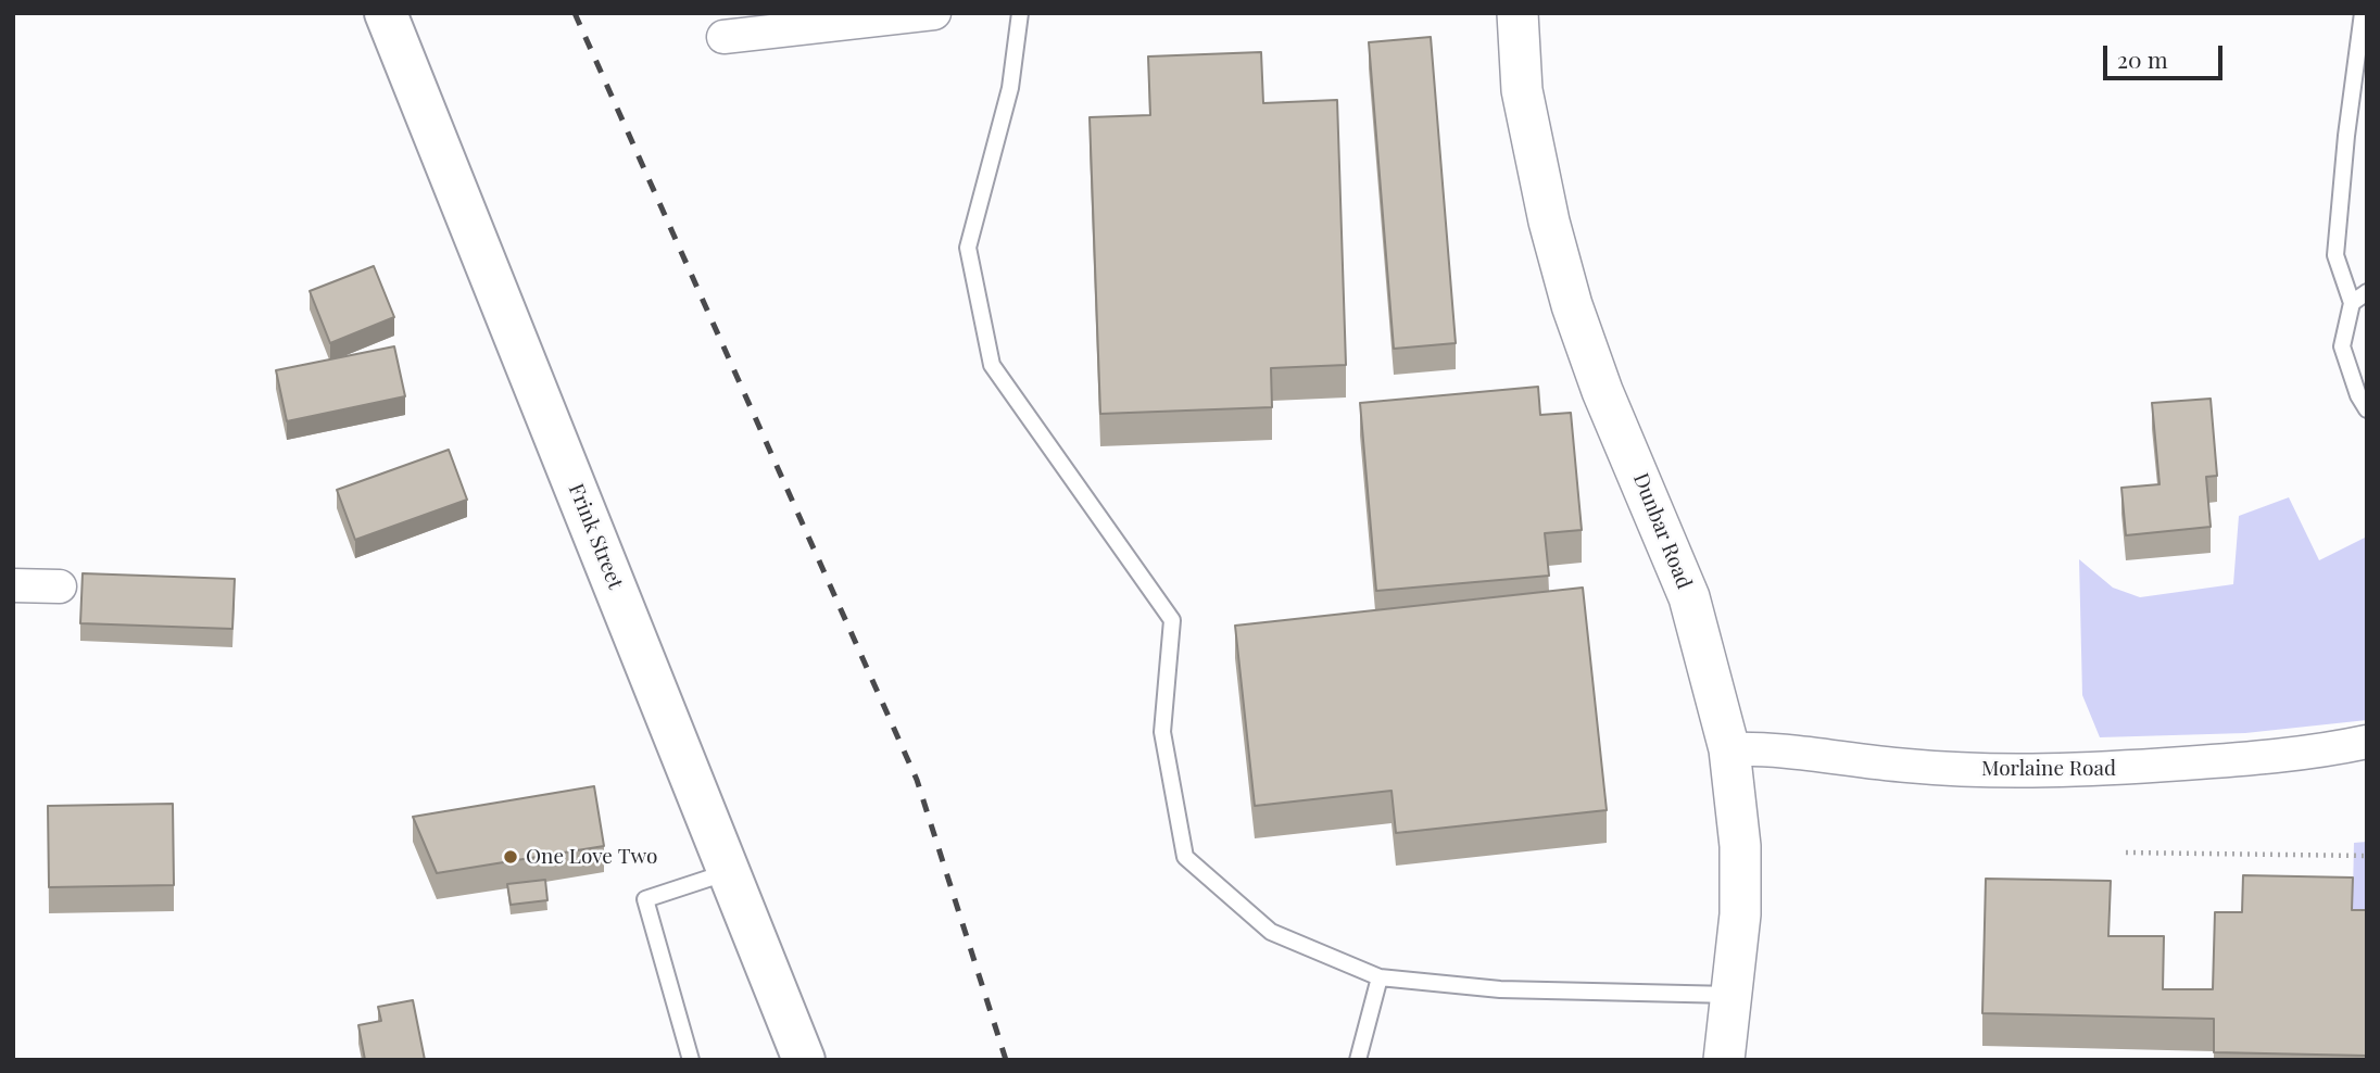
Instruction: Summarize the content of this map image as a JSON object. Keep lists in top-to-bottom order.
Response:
{
  "streets": {
    "main road": ["Frink Street"],
    "street": ["Dunbar Road", "Morlaine Road"]
  },
  "crossings": [
    ["Dunbar Road", "Morlaine Road"]
  ],
  "places": ["One Love Two"],
  "scale_bar": "20 m"
}
